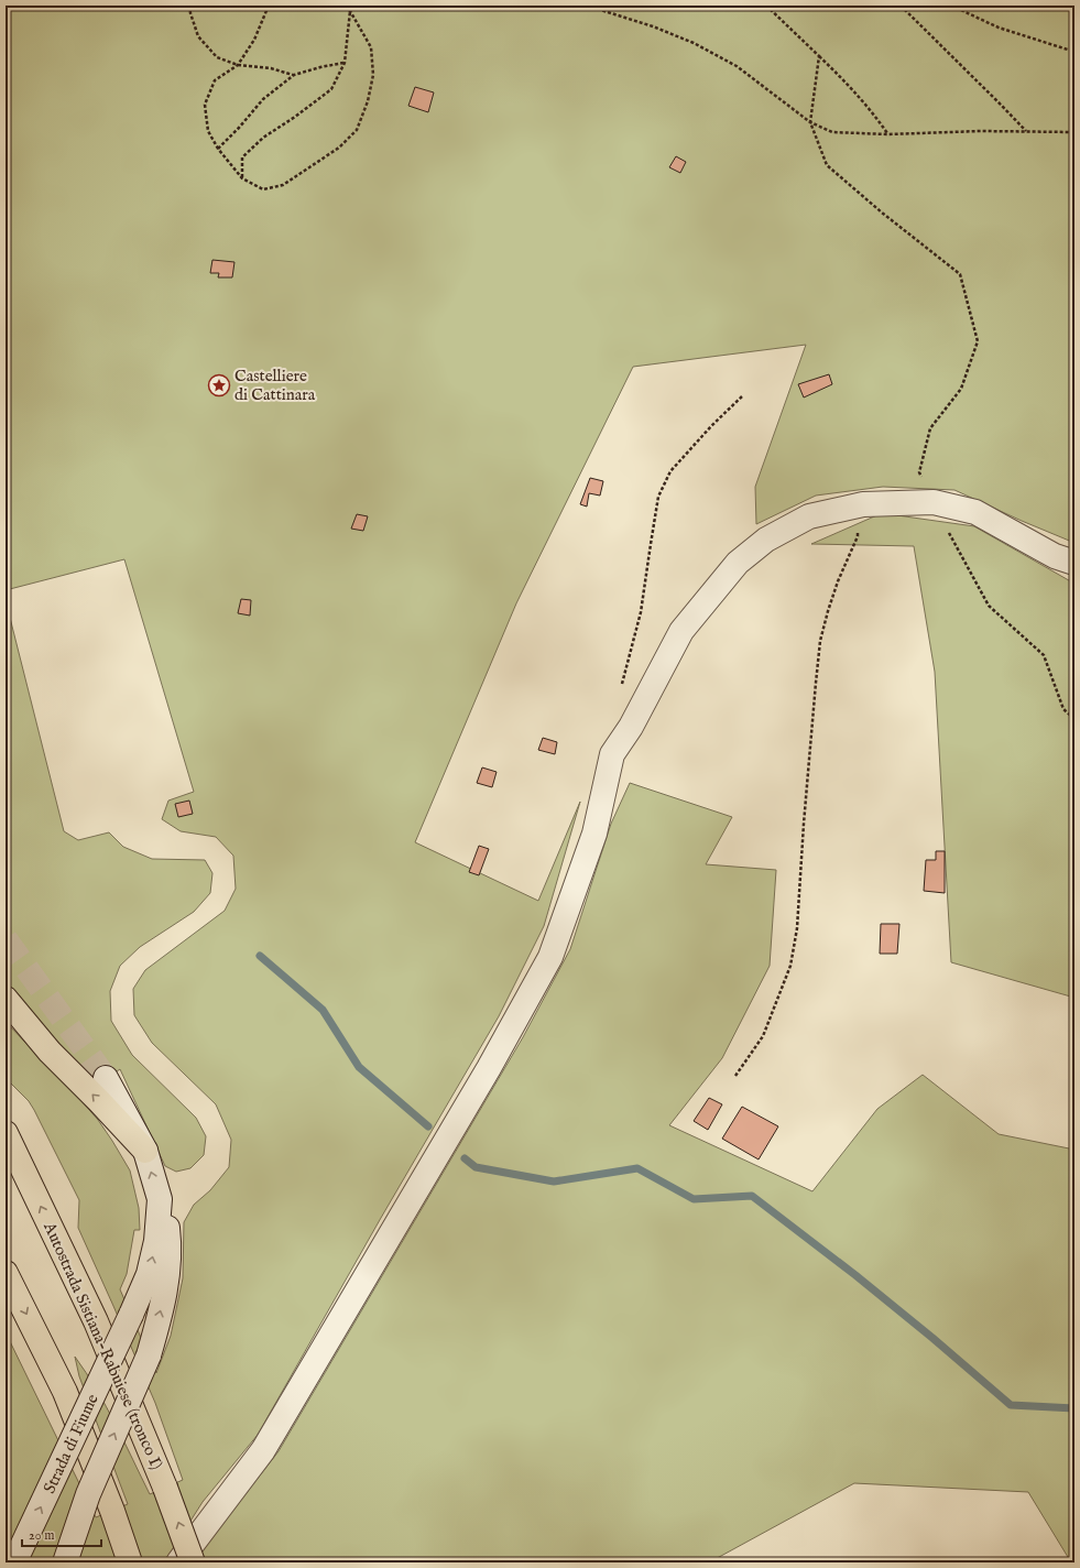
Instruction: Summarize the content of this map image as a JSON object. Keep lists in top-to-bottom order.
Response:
{
  "streets": {
    "highway": ["Autostrada Sistiana-Rabuiese (tronco I)"],
    "street": ["Strada di Fiume"]
  },
  "places": {
    "place": ["Castelliere di Cattinara"]
  },
  "scale_bar": "20 m"
}
